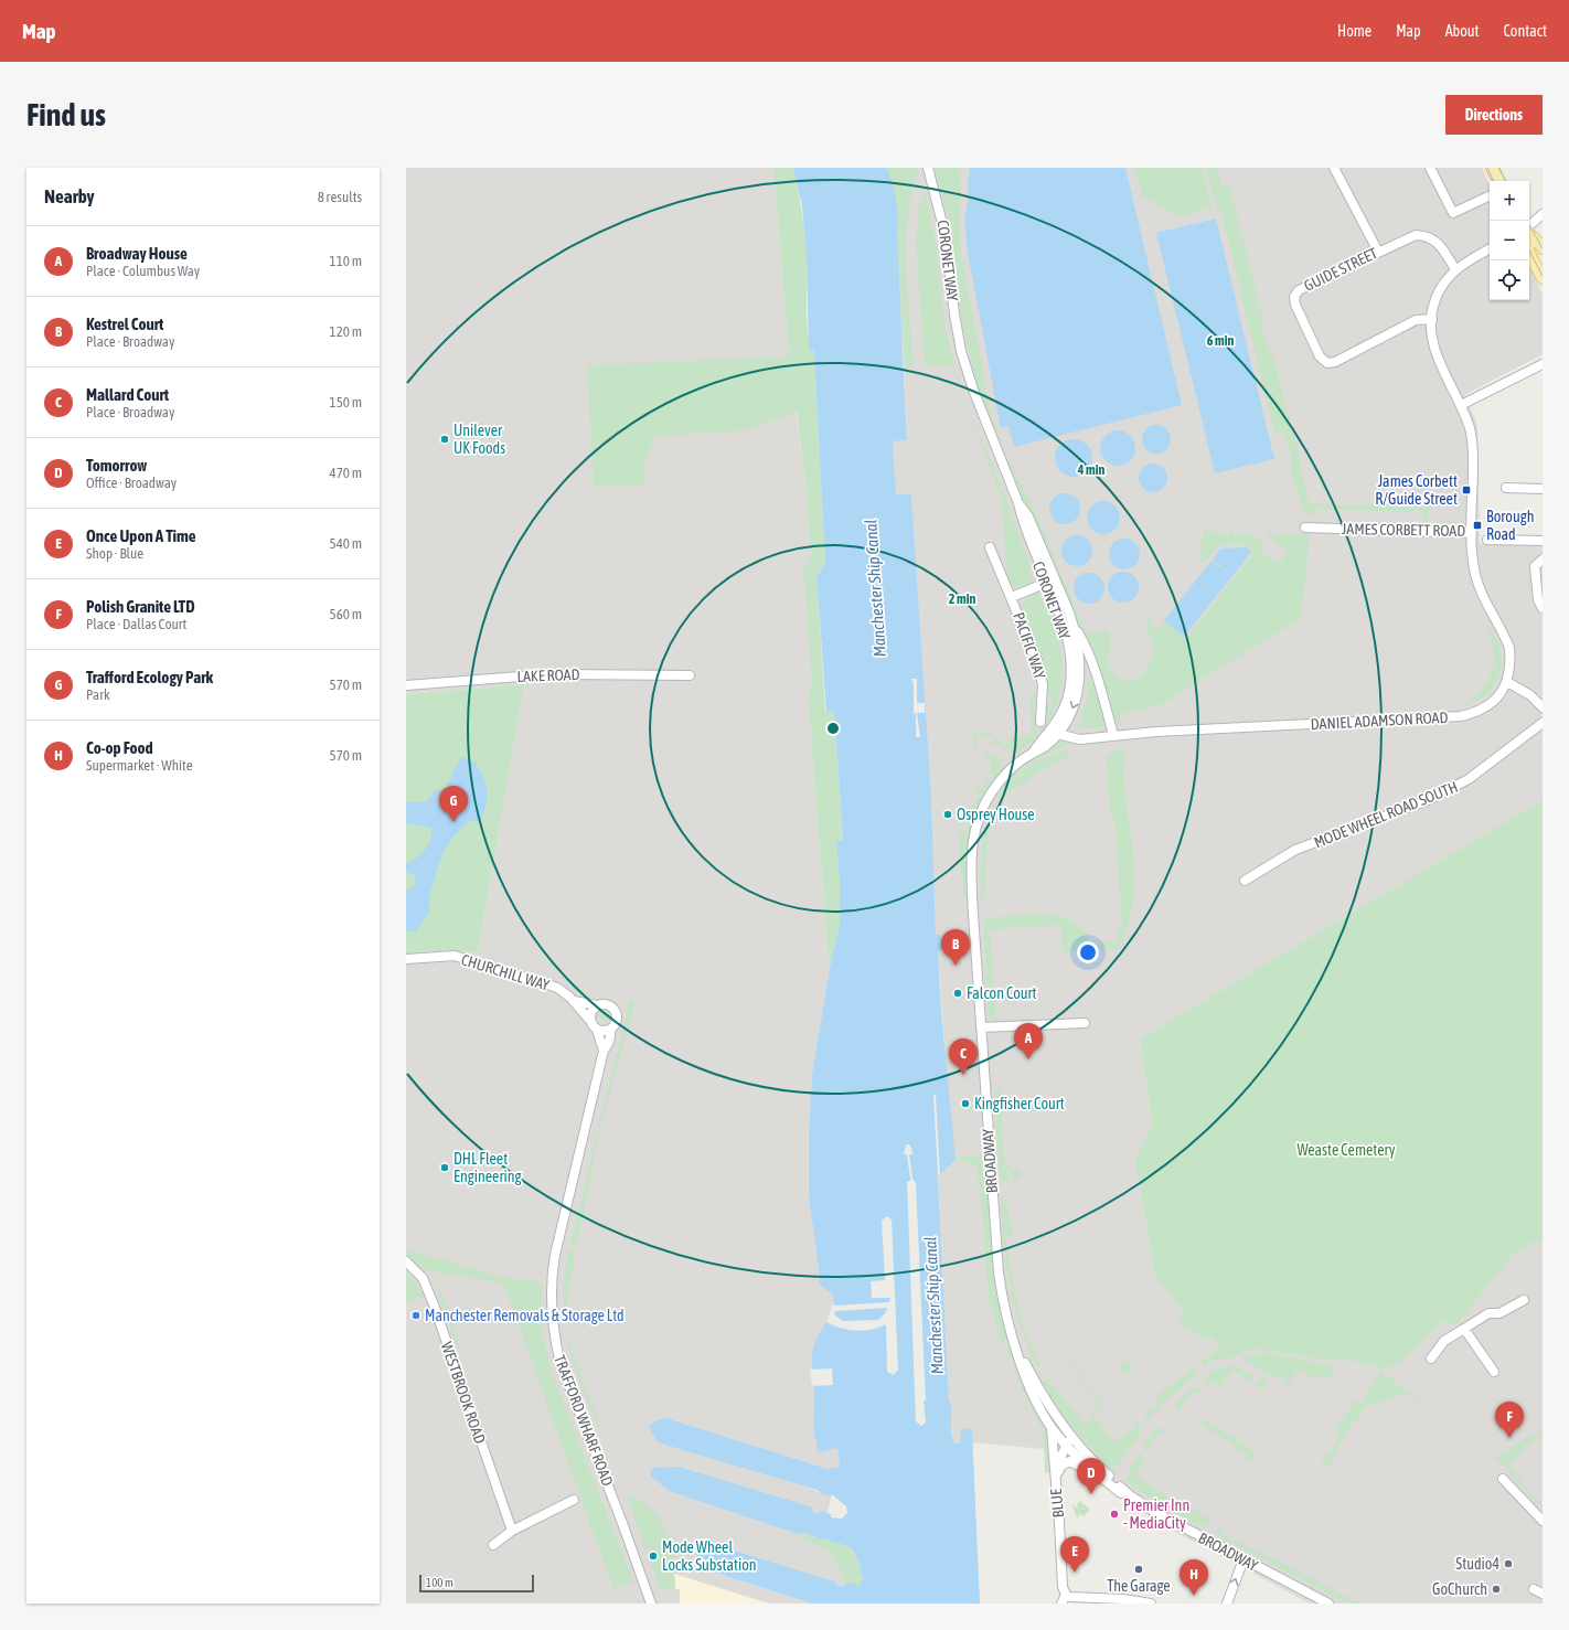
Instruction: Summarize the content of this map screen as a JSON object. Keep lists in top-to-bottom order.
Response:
{
  "streets": {
    "street": [
      "CORONET WAY",
      "GUIDE STREET",
      "JAMES CORBETT ROAD",
      "PACIFIC WAY",
      "LAKE ROAD",
      "DANIEL ADAMSON ROAD",
      "MODE WHEEL ROAD SOUTH",
      "CHURCHILL WAY",
      "BROADWAY",
      "WESTBROOK ROAD",
      "TRAFFORD WHARF ROAD",
      "BLUE"
    ]
  },
  "crossings": [
    ["CORONET WAY", "PACIFIC WAY"],
    ["CORONET WAY", "DANIEL ADAMSON ROAD"],
    ["CORONET WAY", "BROADWAY"],
    ["GUIDE STREET", "JAMES CORBETT ROAD"],
    ["JAMES CORBETT ROAD", "DANIEL ADAMSON ROAD"],
    ["CHURCHILL WAY", "TRAFFORD WHARF ROAD"],
    ["BROADWAY", "BLUE"]
  ],
  "water": ["Manchester Ship Canal"],
  "parks": ["Weaste Cemetery"],
  "places": {
    "other": [
      "Unilever UK Foods",
      "Osprey House",
      "Falcon Court",
      "Kingfisher Court",
      "DHL Fleet Engineering",
      "Manchester Removals & Storage Ltd",
      "Premier Inn - MediaCity",
      "Mode Wheel Locks Substation",
      "Studio4",
      "The Garage",
      "GoChurch"
    ],
    "transit": ["James Corbett R/Guide Street", "Borough Road"]
  },
  "scale_bar": "100 m",
  "page": {
    "header": "Map",
    "nav": [
      "Home",
      "Map",
      "About",
      "Contact"
    ],
    "buttons": "Directions",
    "title": "Find us",
    "heading": ["Nearby", "8 results"],
    "map_buttons": ["+", "−"],
    "list": [
      {
        "mark": "A",
        "name": "Broadway House",
        "note": "Place · Columbus Way",
        "value": "110 m"
      },
      {
        "mark": "B",
        "name": "Kestrel Court",
        "note": "Place · Broadway",
        "value": "120 m"
      },
      {
        "mark": "C",
        "name": "Mallard Court",
        "note": "Place · Broadway",
        "value": "150 m"
      },
      {
        "mark": "D",
        "name": "Tomorrow",
        "note": "Office · Broadway",
        "value": "470 m"
      },
      {
        "mark": "E",
        "name": "Once Upon A Time",
        "note": "Shop · Blue",
        "value": "540 m"
      },
      {
        "mark": "F",
        "name": "Polish Granite LTD",
        "note": "Place · Dallas Court",
        "value": "560 m"
      },
      {
        "mark": "G",
        "name": "Trafford Ecology Park",
        "note": "Park",
        "value": "570 m"
      },
      {
        "mark": "H",
        "name": "Co-op Food",
        "note": "Supermarket · White",
        "value": "570 m"
      }
    ],
    "pins": [
      "G",
      "B",
      "A",
      "C",
      "F",
      "D",
      "E",
      "H"
    ],
    "scale": "100 m"
  },
  "rings": ["6 min", "4 min", "2 min"]
}
